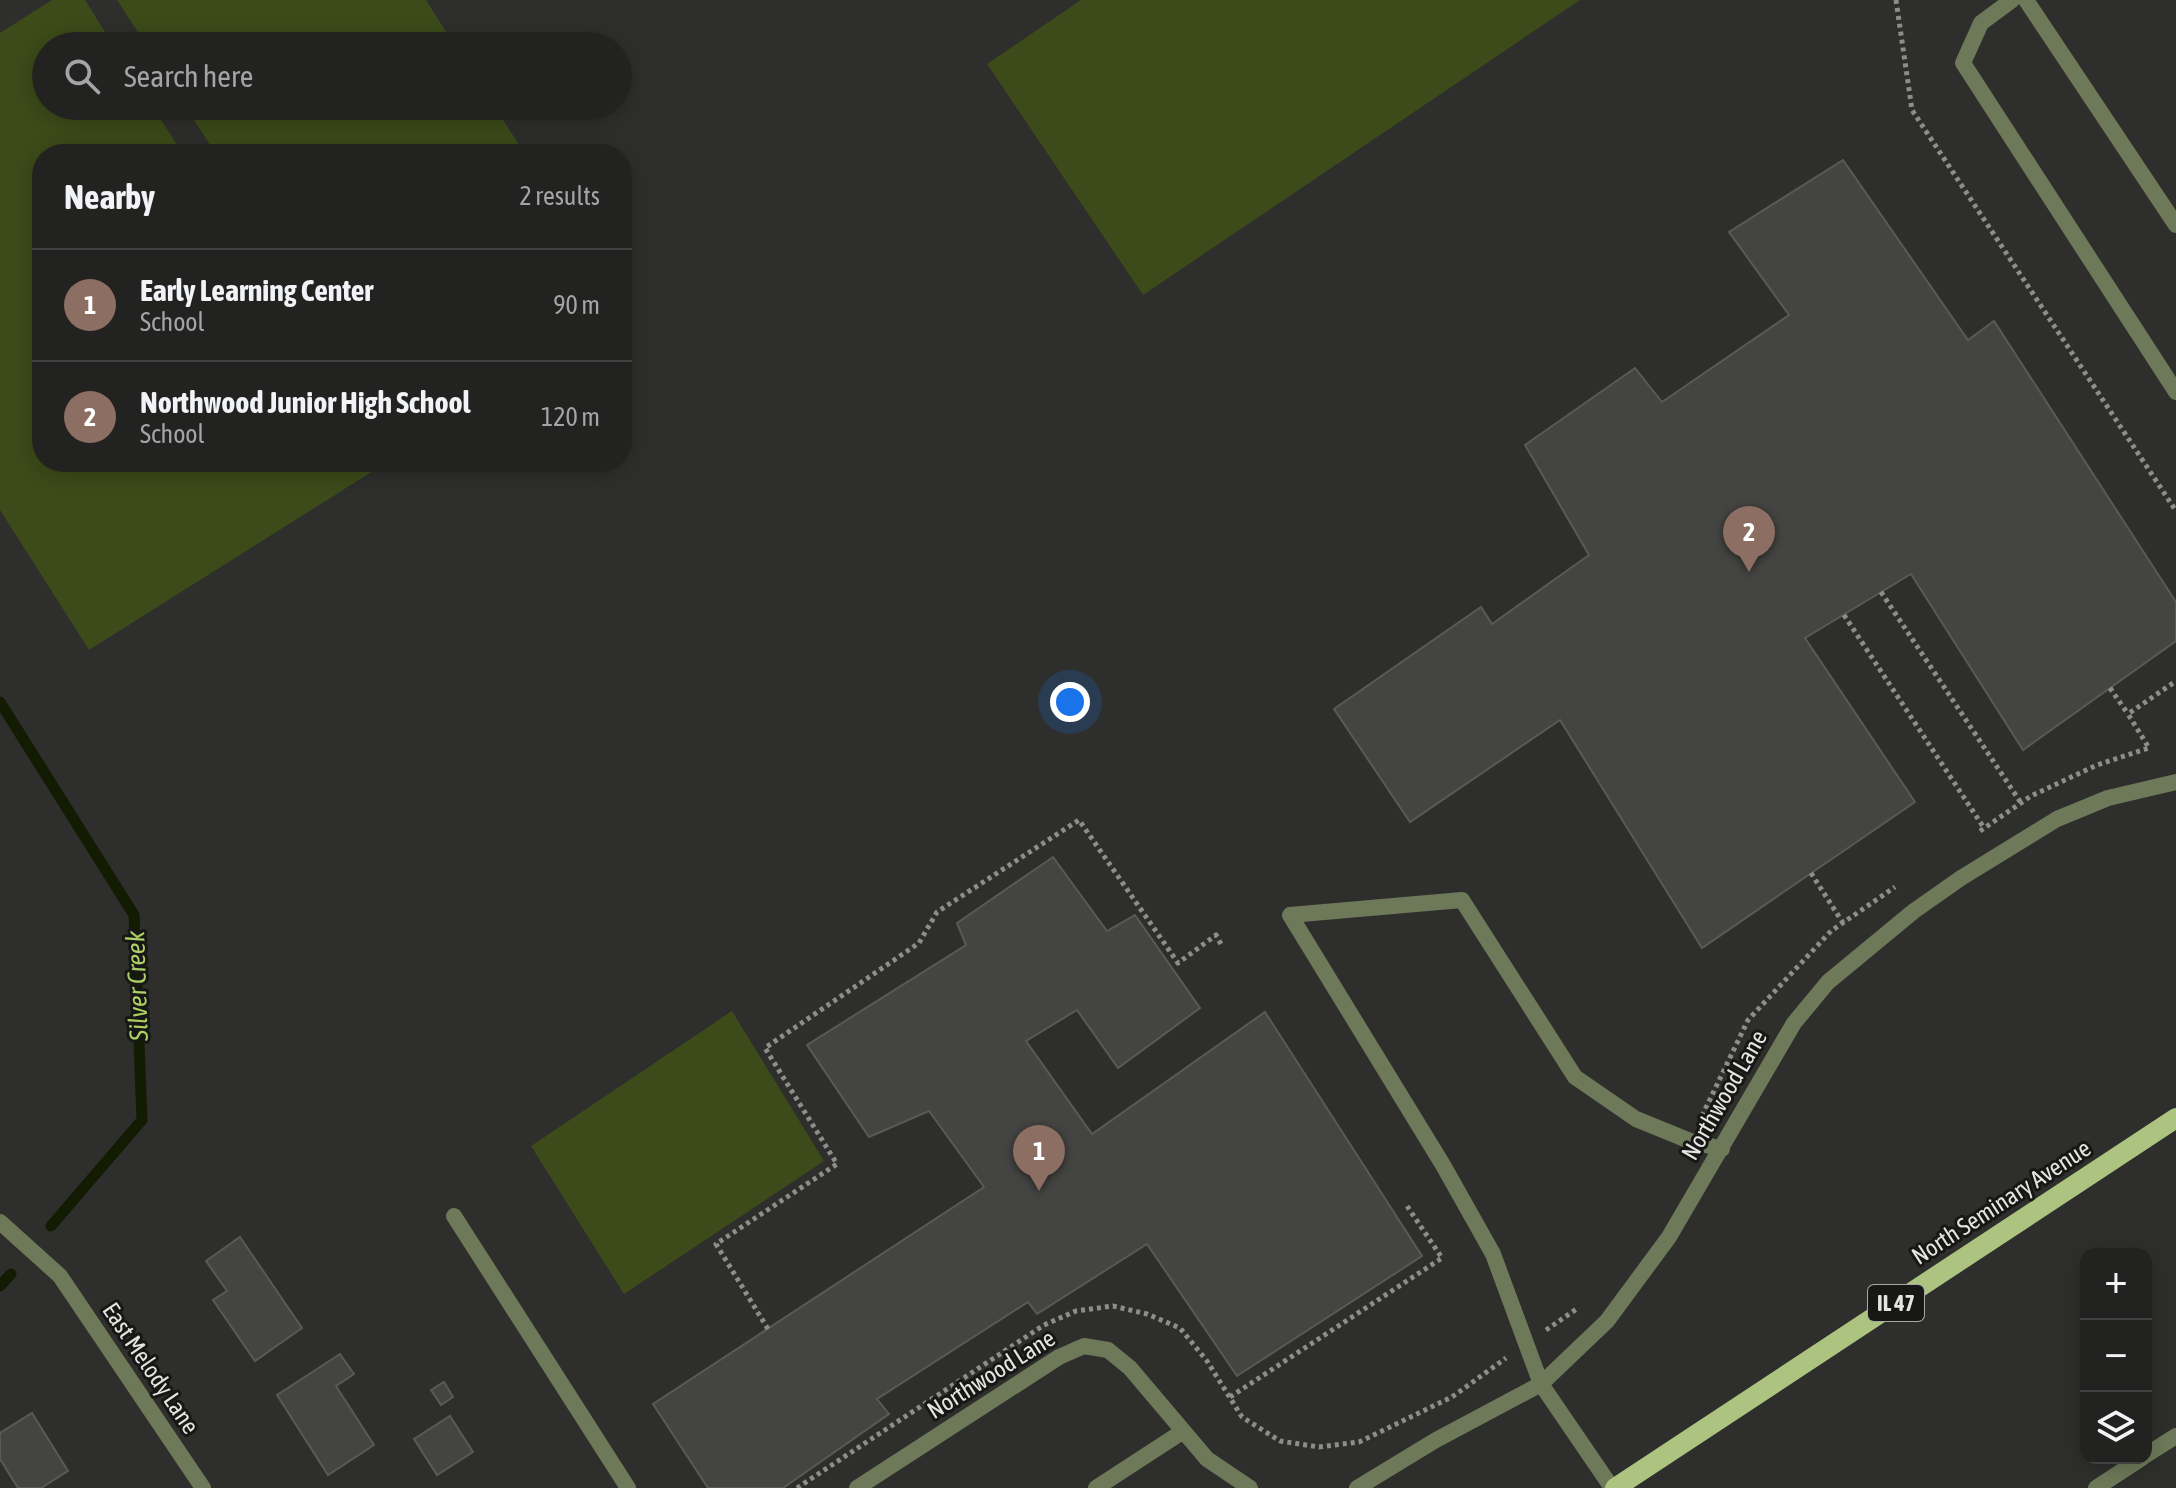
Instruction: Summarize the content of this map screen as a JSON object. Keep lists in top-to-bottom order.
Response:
{
  "streets": {
    "main road": ["North Seminary Avenue", "IL 47"],
    "street": ["Northwood Lane", "East Melody Lane"]
  },
  "water": ["Silver Creek"],
  "page": {
    "search": "Search here",
    "heading": ["Nearby", "2 results"],
    "list": [
      {
        "mark": "1",
        "name": "Early Learning Center",
        "note": "School",
        "value": "90 m"
      },
      {
        "mark": "2",
        "name": "Northwood Junior High School",
        "note": "School",
        "value": "120 m"
      }
    ],
    "pins": ["2", "1"],
    "map_buttons": ["+", "−"]
  }
}
